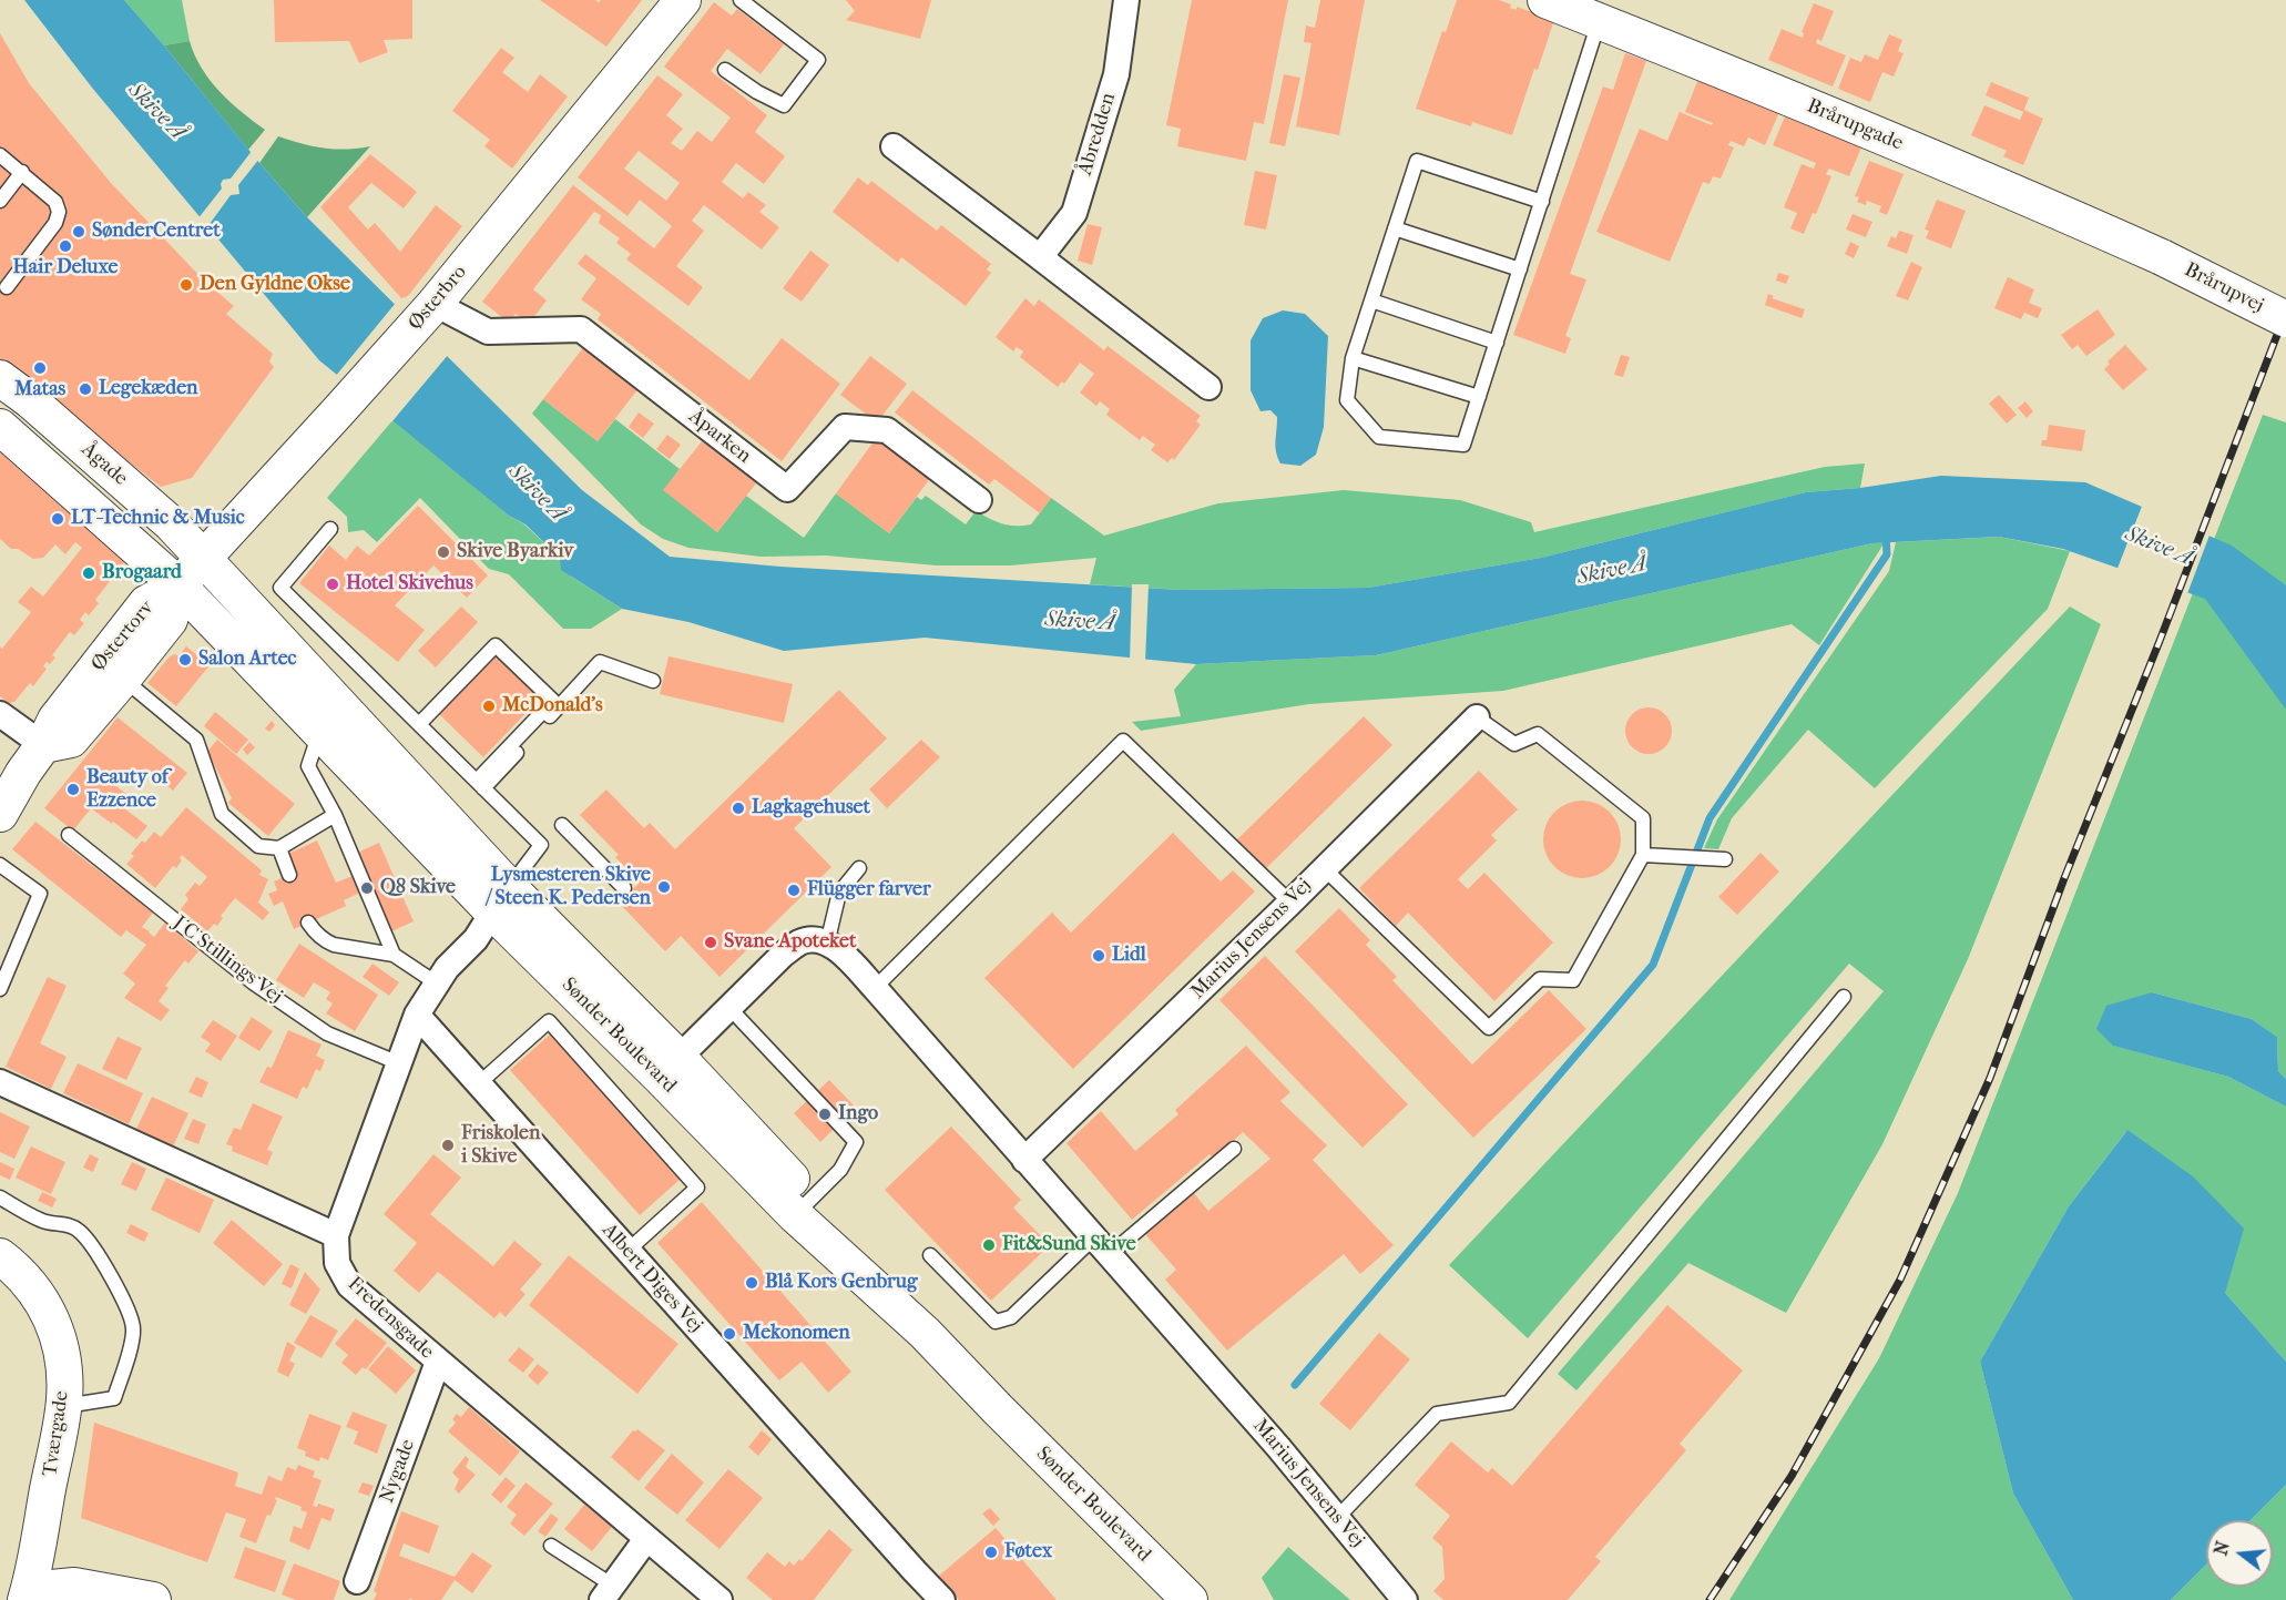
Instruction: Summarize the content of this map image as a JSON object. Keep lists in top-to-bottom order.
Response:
{
  "streets": {
    "street": [
      "Brårupgade",
      "Åbredden",
      "Brårupvej",
      "Østerbro",
      "Åparken",
      "Ågade",
      "Østertorv",
      "Marius Jensens Vej",
      "Sønder Boulevard",
      "Albert Diges Vej",
      "Fredensgade",
      "Tværgade",
      "Nygade"
    ],
    "lane": ["J C Stillings Vej"]
  },
  "crossings": [
    ["Brårupgade", "Brårupvej"],
    ["Østerbro", "Åparken"],
    ["Østerbro", "Ågade"],
    ["Østerbro", "Østertorv"],
    ["Østerbro", "Sønder Boulevard"],
    ["Ågade", "Østertorv"],
    ["Ågade", "Sønder Boulevard"],
    ["Østertorv", "Sønder Boulevard"],
    ["Fredensgade", "Nygade"]
  ],
  "water": ["Skive Å"],
  "places": [
    "SønderCentret",
    "Hair Deluxe",
    "Den Gyldne Okse",
    "Matas",
    "Legekæden",
    "LT-Technic & Music",
    "Skive Byarkiv",
    "Brogaard",
    "Hotel Skivehus",
    "Salon Artec",
    "McDonald's",
    "Beauty of Ezzence",
    "Lagkagehuset",
    "Lysmesteren Skive / Steen K. Pedersen",
    "Q8 Skive",
    "Flügger farver",
    "Svane Apoteket",
    "Lidl",
    "Ingo",
    "Friskolen i Skive",
    "Fit&Sund Skive",
    "Blå Kors Genbrug",
    "Mekonomen",
    "Føtex"
  ],
  "north": "left"
}
